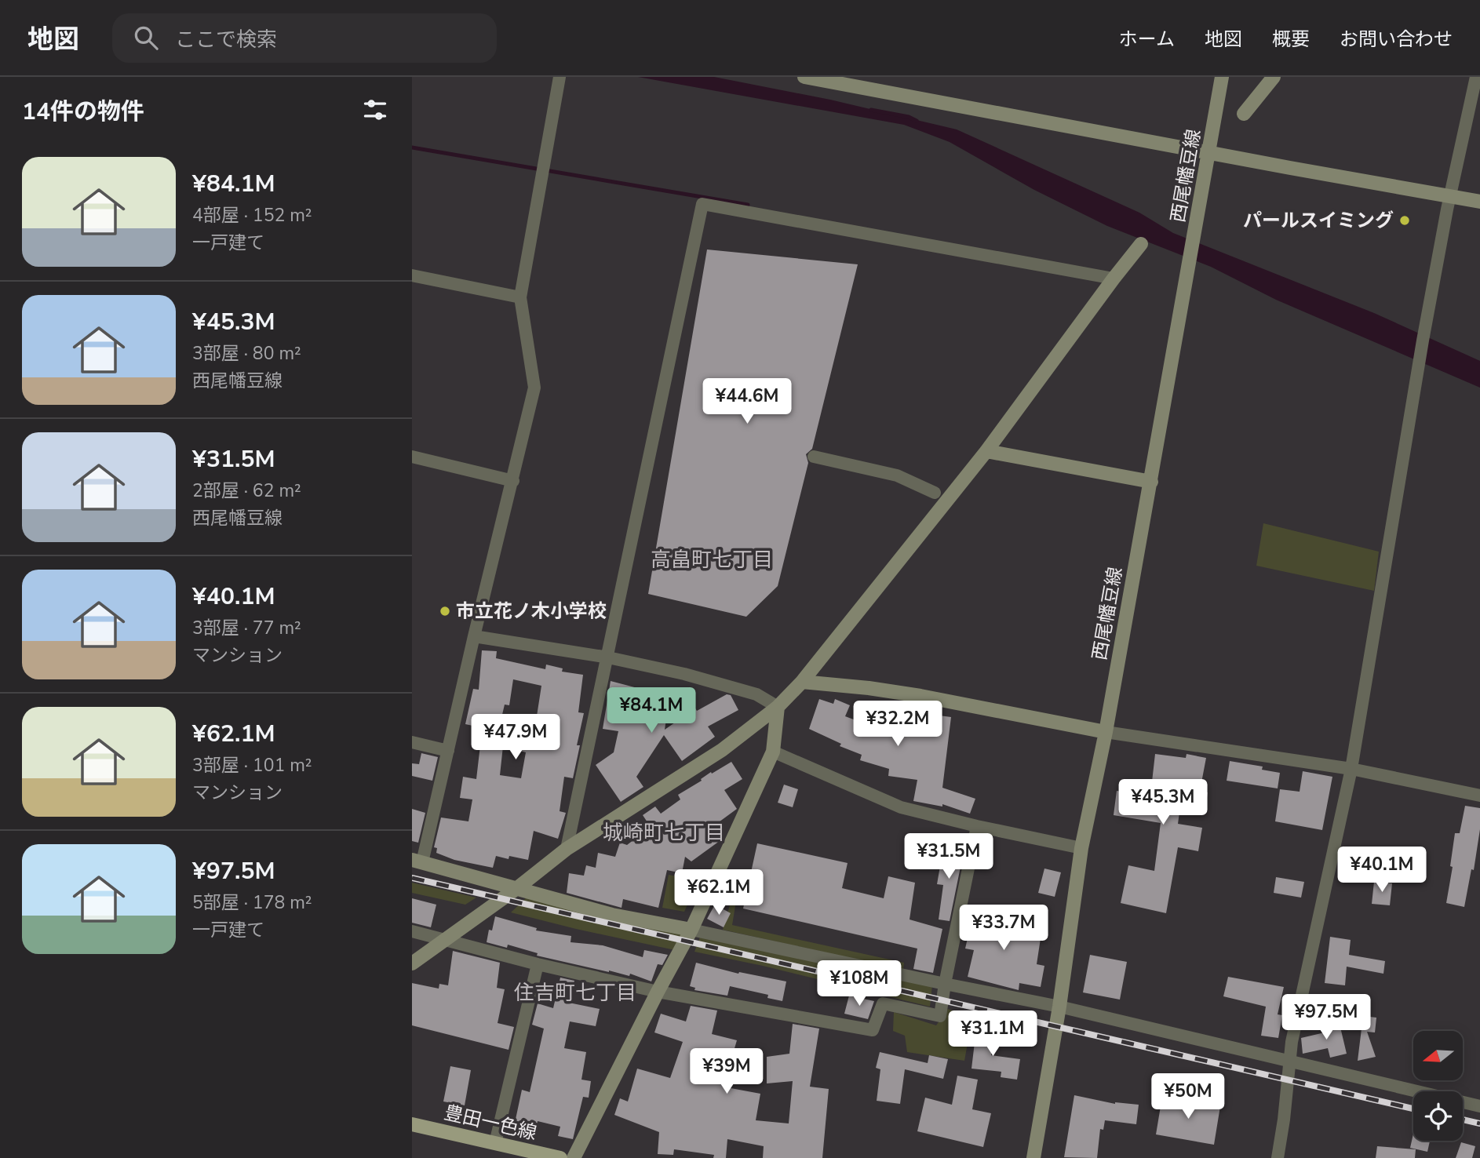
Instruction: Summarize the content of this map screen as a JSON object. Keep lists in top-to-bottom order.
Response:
{
  "streets": {
    "main road": ["豊田一色線"],
    "street": ["西尾幡豆線"]
  },
  "districts": ["高畠町七丁目", "城崎町七丁目", "住吉町七丁目"],
  "places": ["パールスイミング", "市立花ノ木小学校"],
  "north": "left",
  "page": {
    "header": "地図",
    "search": "ここで検索",
    "nav": [
      "ホーム",
      "地図",
      "概要",
      "お問い合わせ"
    ],
    "heading": "14件の物件",
    "list": [
      {
        "name": "¥84.1M",
        "note": "4部屋 · 152 m² · 一戸建て"
      },
      {
        "name": "¥45.3M",
        "note": "3部屋 · 80 m² · 西尾幡豆線"
      },
      {
        "name": "¥31.5M",
        "note": "2部屋 · 62 m² · 西尾幡豆線"
      },
      {
        "name": "¥40.1M",
        "note": "3部屋 · 77 m² · マンション"
      },
      {
        "name": "¥62.1M",
        "note": "3部屋 · 101 m² · マンション"
      },
      {
        "name": "¥97.5M",
        "note": "5部屋 · 178 m² · 一戸建て"
      }
    ],
    "price": [
      "¥44.6M",
      "¥84.1M",
      "¥32.2M",
      "¥47.9M",
      "¥45.3M",
      "¥31.5M",
      "¥40.1M",
      "¥62.1M",
      "¥33.7M",
      "¥108M",
      "¥97.5M",
      "¥31.1M",
      "¥39M",
      "¥50M"
    ]
  }
}
